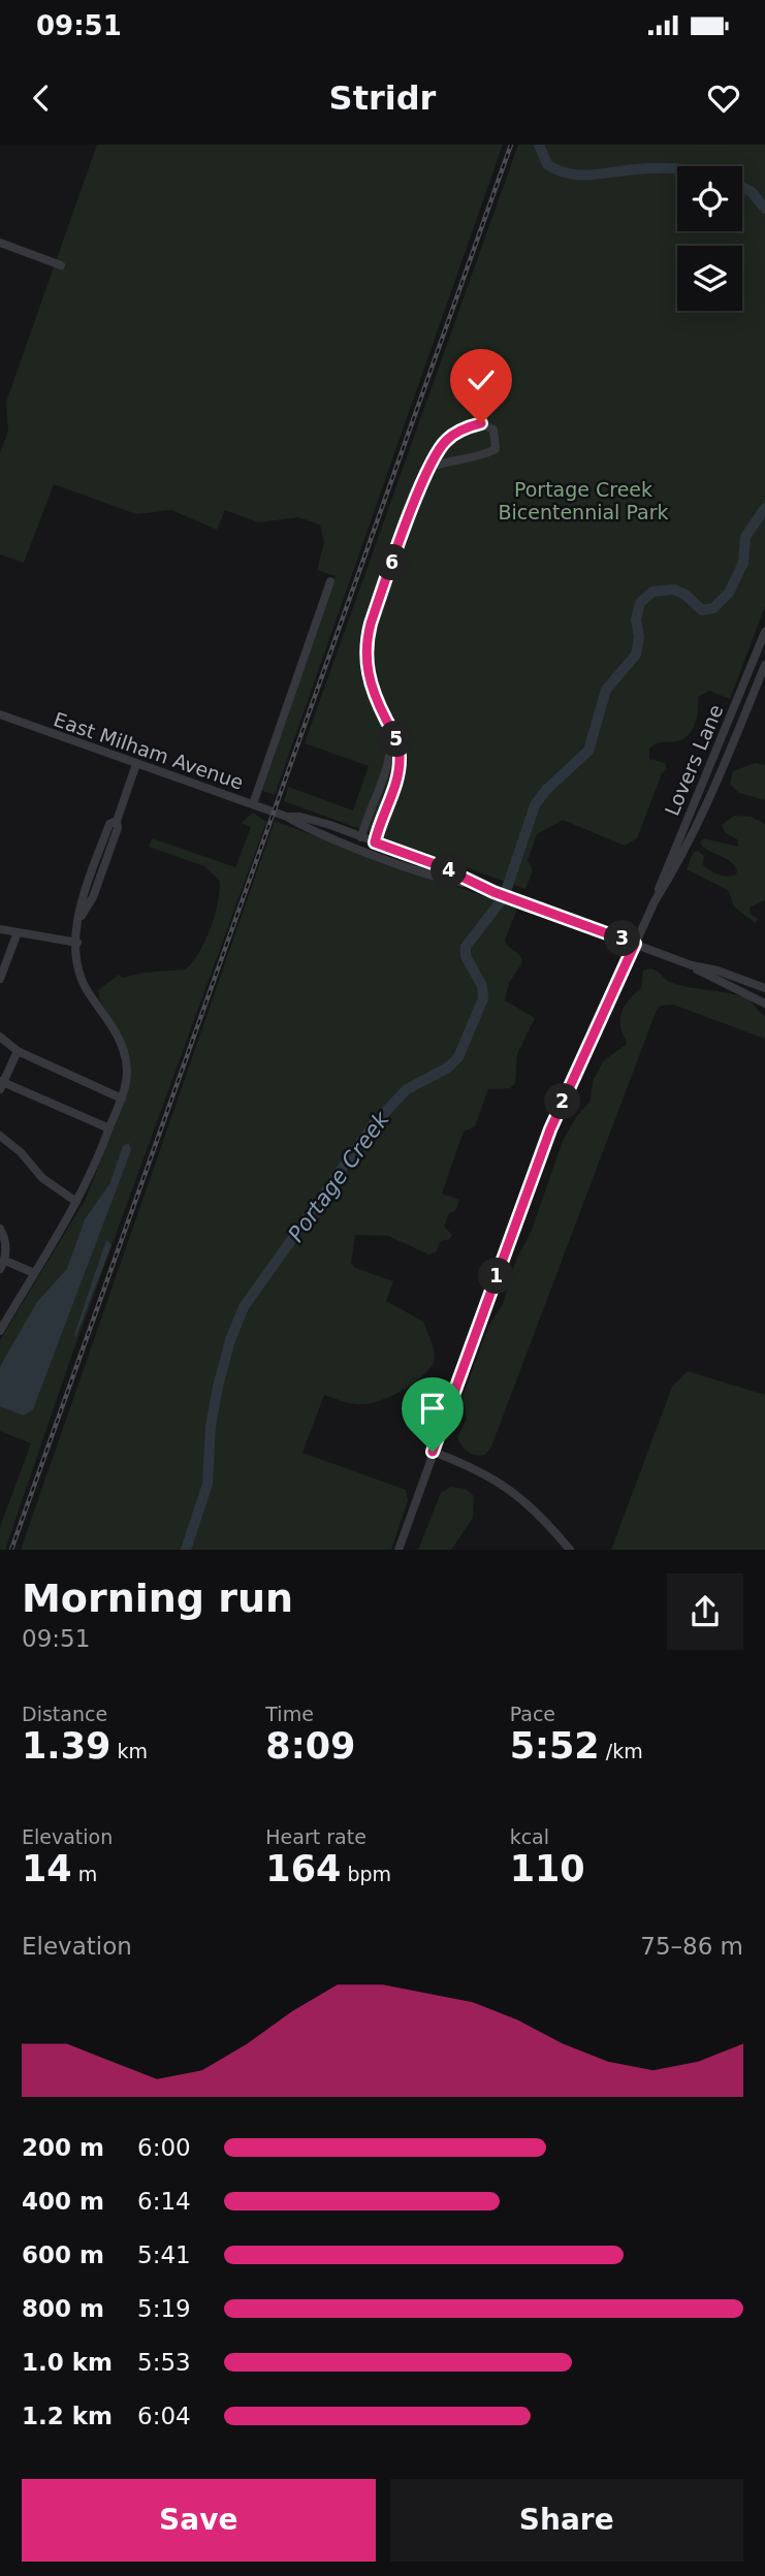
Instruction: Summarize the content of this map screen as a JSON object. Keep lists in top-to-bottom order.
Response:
{
  "streets": {
    "street": ["East Milham Avenue", "Lovers Lane"]
  },
  "crossings": [
    ["East Milham Avenue", "Lovers Lane"]
  ],
  "water": ["Portage Creek"],
  "parks": ["Portage Creek Bicentennial Park"],
  "page": {
    "status": "09:51",
    "header": "Stridr",
    "pins": [
      "6",
      "5",
      "4",
      "3",
      "2",
      "1"
    ],
    "heading": ["Morning run", "09:51"],
    "stats": [
      ["Distance", "1.39 km"],
      ["Time", "8:09"],
      ["Pace", "5:52 /km"],
      ["Elevation", "14 m"],
      ["Heart rate", "164 bpm"],
      ["kcal", "110"]
    ],
    "chart": ["Elevation", "75–86 m"],
    "list": [
      {
        "name": "200 m",
        "note": "6:00"
      },
      {
        "name": "400 m",
        "note": "6:14"
      },
      {
        "name": "600 m",
        "note": "5:41"
      },
      {
        "name": "800 m",
        "note": "5:19"
      },
      {
        "name": "1.0 km",
        "note": "5:53"
      },
      {
        "name": "1.2 km",
        "note": "6:04"
      }
    ],
    "buttons": ["Save", "Share"]
  }
}
